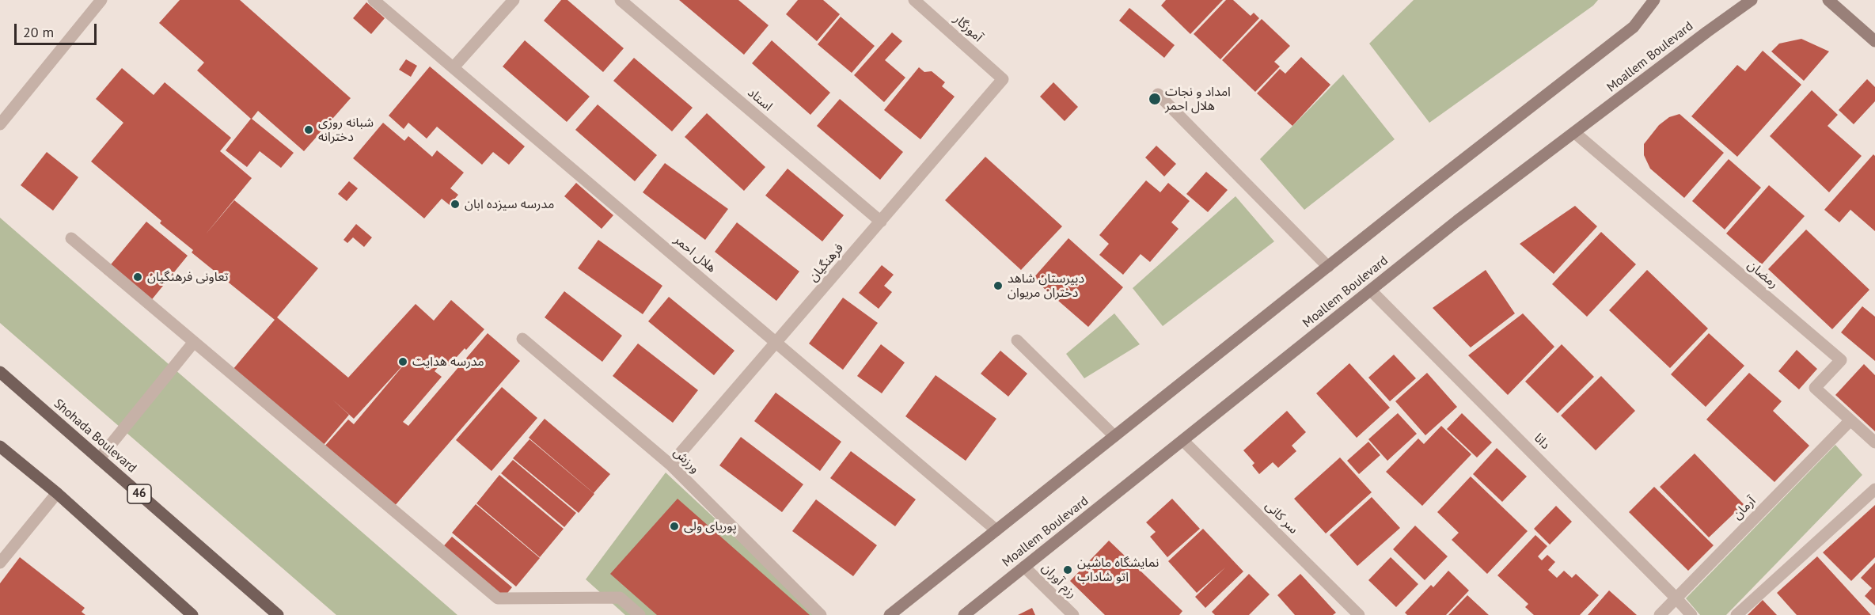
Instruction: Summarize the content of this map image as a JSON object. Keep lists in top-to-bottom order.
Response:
{
  "streets": {
    "main road": ["Moallem Boulevard", "Shohada Boulevard", "46"],
    "street": [
      "آموزگار",
      "استاد",
      "هلال احمر",
      "فرهنگیان",
      "رمضان",
      "دانا",
      "ورزش",
      "آرمان",
      "سر کانی",
      "رزم آوران"
    ]
  },
  "crossings": [
    ["آموزگار", "فرهنگیان"],
    ["Moallem Boulevard", "رمضان"],
    ["Moallem Boulevard", "دانا"],
    ["Moallem Boulevard", "سر کانی"],
    ["Moallem Boulevard", "رزم آوران"],
    ["استاد", "فرهنگیان"],
    ["هلال احمر", "فرهنگیان"],
    ["فرهنگیان", "ورزش"],
    ["رمضان", "آرمان"],
    ["دانا", "آرمان"]
  ],
  "places": [
    "امداد و نجات هلال احمر",
    "شبانه روزی دخترانه",
    "مدرسه سیزده ابان",
    "تعاونی فرهنگیان",
    "دبیرستان شاهد دختران مریوان",
    "مدرسه هدایت",
    "پوریای ولی",
    "نمایشگاه ماشین اتو شاداب"
  ],
  "scale_bar": "20 m"
}
